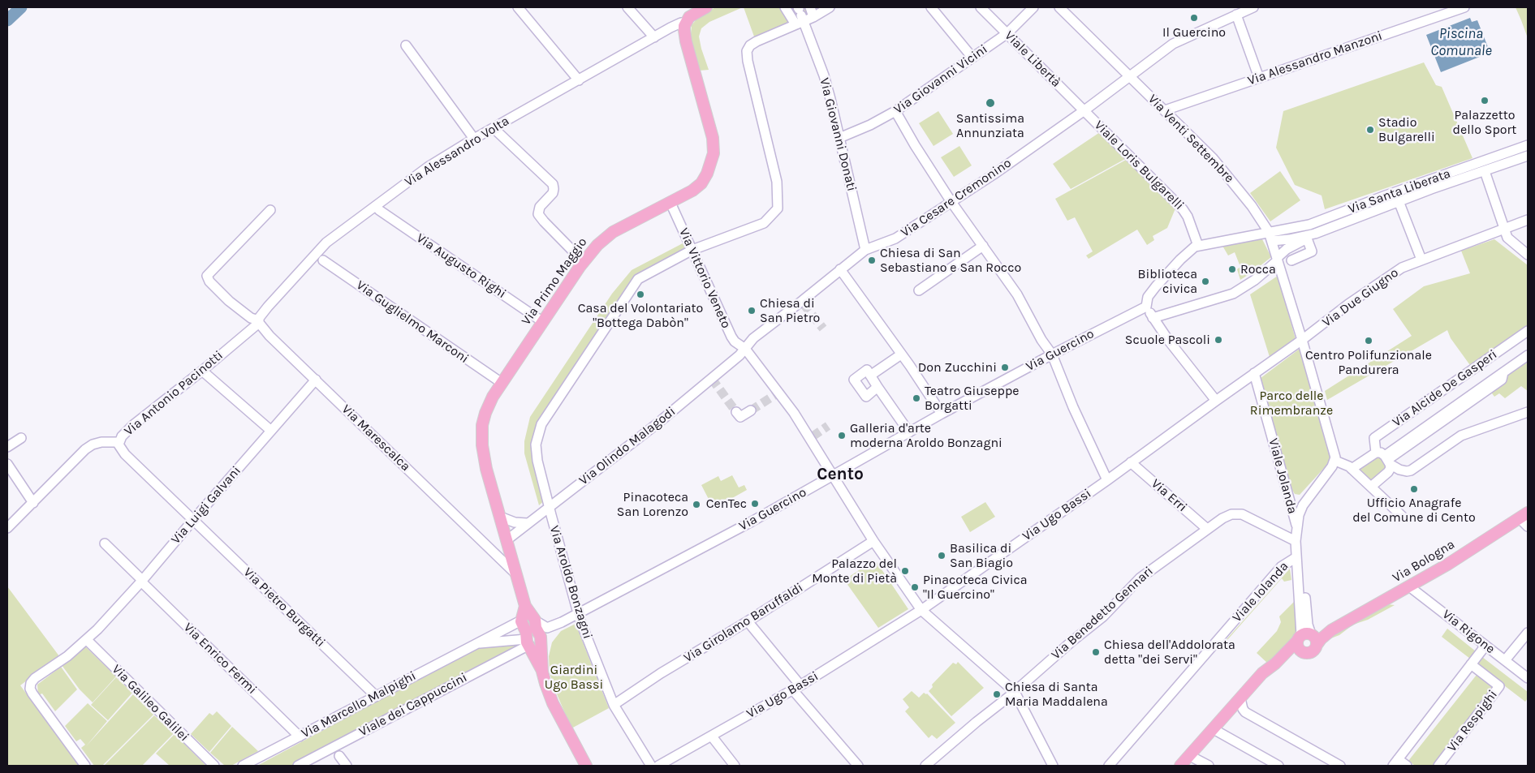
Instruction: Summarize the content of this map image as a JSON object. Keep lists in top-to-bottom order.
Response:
{
  "streets": {
    "main road": ["Via Primo Maggio", "Via Bologna"],
    "street": [
      "Via Alessandro Manzoni",
      "Viale Libertà",
      "Via Giovanni Vicini",
      "Via Giovanni Donati",
      "Via Venti Settembre",
      "Via Alessandro Volta",
      "Viale Loris Bulgarelli",
      "Via Santa Liberata",
      "Via Cesare Cremonino",
      "Via Augusto Righi",
      "Via Vittorio Veneto",
      "Via Due Giugno",
      "Via Guglielmo Marconi",
      "Via Guercino",
      "Via Alcide De Gasperi",
      "Via Antonio Pacinotti",
      "Via Marescalca",
      "Via Olindo Malagodi",
      "Viale Jolanda",
      "Via Erri",
      "Via Luigi Galvani",
      "Via Ugo Bassi",
      "Via Aroldo Bonzagni",
      "Viale Iolanda",
      "Via Pietro Burgatti",
      "Via Benedetto Gennari",
      "Via Girolamo Baruffaldi",
      "Via Rigone",
      "Via Enrico Fermi",
      "Via Galileo Galilei",
      "Via Marcello Malpighi",
      "Viale dei Cappuccini",
      "Via Respighi"
    ]
  },
  "crossings": [
    ["Via Alessandro Manzoni", "Via Venti Settembre"],
    ["Viale Libertà", "Via Giovanni Vicini"],
    ["Viale Libertà", "Viale Loris Bulgarelli"],
    ["Viale Libertà", "Via Cesare Cremonino"],
    ["Via Giovanni Vicini", "Via Giovanni Donati"],
    ["Via Giovanni Donati", "Via Cesare Cremonino"],
    ["Via Giovanni Donati", "Via Aroldo Bonzagni"],
    ["Via Venti Settembre", "Via Santa Liberata"],
    ["Via Venti Settembre", "Via Cesare Cremonino"],
    ["Via Venti Settembre", "Via Due Giugno"],
    ["Via Venti Settembre", "Viale Jolanda"],
    ["Via Venti Settembre", "Via Ugo Bassi"],
    ["Via Alessandro Volta", "Via Primo Maggio"],
    ["Via Alessandro Volta", "Via Antonio Pacinotti"],
    ["Via Alessandro Volta", "Via Marescalca"],
    ["Viale Loris Bulgarelli", "Via Santa Liberata"],
    ["Viale Loris Bulgarelli", "Via Cesare Cremonino"],
    ["Via Cesare Cremonino", "Via Vittorio Veneto"],
    ["Via Cesare Cremonino", "Via Olindo Malagodi"],
    ["Via Augusto Righi", "Via Primo Maggio"],
    ["Via Vittorio Veneto", "Via Primo Maggio"],
    ["Via Vittorio Veneto", "Via Guercino"],
    ["Via Vittorio Veneto", "Via Olindo Malagodi"],
    ["Via Vittorio Veneto", "Via Ugo Bassi"],
    ["Via Vittorio Veneto", "Via Aroldo Bonzagni"],
    ["Via Vittorio Veneto", "Via Benedetto Gennari"],
    ["Via Vittorio Veneto", "Via Girolamo Baruffaldi"],
    ["Via Primo Maggio", "Via Guglielmo Marconi"],
    ["Via Primo Maggio", "Via Guercino"],
    ["Via Primo Maggio", "Via Marescalca"],
    ["Via Primo Maggio", "Via Olindo Malagodi"],
    ["Via Primo Maggio", "Via Marcello Malpighi"],
    ["Via Primo Maggio", "Viale dei Cappuccini"],
    ["Via Due Giugno", "Via Ugo Bassi"],
    ["Via Guercino", "Via Aroldo Bonzagni"],
    ["Via Guercino", "Via Marcello Malpighi"],
    ["Via Guercino", "Viale dei Cappuccini"],
    ["Via Antonio Pacinotti", "Via Marescalca"],
    ["Via Antonio Pacinotti", "Via Luigi Galvani"],
    ["Via Antonio Pacinotti", "Via Pietro Burgatti"],
    ["Via Marescalca", "Via Luigi Galvani"],
    ["Via Olindo Malagodi", "Via Aroldo Bonzagni"],
    ["Viale Jolanda", "Via Ugo Bassi"],
    ["Via Erri", "Via Ugo Bassi"],
    ["Via Erri", "Via Benedetto Gennari"],
    ["Via Luigi Galvani", "Via Pietro Burgatti"],
    ["Via Luigi Galvani", "Via Enrico Fermi"],
    ["Via Luigi Galvani", "Via Galileo Galilei"],
    ["Via Bologna", "Via Rigone"],
    ["Via Aroldo Bonzagni", "Via Girolamo Baruffaldi"],
    ["Via Pietro Burgatti", "Via Marcello Malpighi"],
    ["Via Enrico Fermi", "Via Marcello Malpighi"],
    ["Via Marcello Malpighi", "Viale dei Cappuccini"]
  ],
  "districts": ["Cento"],
  "water": ["Piscina Comunale"],
  "parks": ["Parco delle Rimembranze", "Giardini Ugo Bassi"],
  "places": [
    "Il Guercino",
    "Palazzetto dello Sport",
    "Santissima Annunziata",
    "Stadio Bulgarelli",
    "Chiesa di San Sebastiano e San Rocco",
    "Rocca",
    "Biblioteca civica",
    "Casa del Volontariato \"Bottega Dabòn\"",
    "Chiesa di San Pietro",
    "Scuole Pascoli",
    "Centro Polifunzionale Pandurera",
    "Don Zucchini",
    "Teatro Giuseppe Borgatti",
    "Galleria d'arte moderna Aroldo Bonzagni",
    "Ufficio Anagrafe del Comune di Cento",
    "CenTec",
    "Pinacoteca San Lorenzo",
    "Basilica di San Biagio",
    "Palazzo del Monte di Pietà",
    "Pinacoteca Civica \"Il Guercino\"",
    "Chiesa dell'Addolorata detta \"dei Servi\"",
    "Chiesa di Santa Maria Maddalena"
  ]
}
